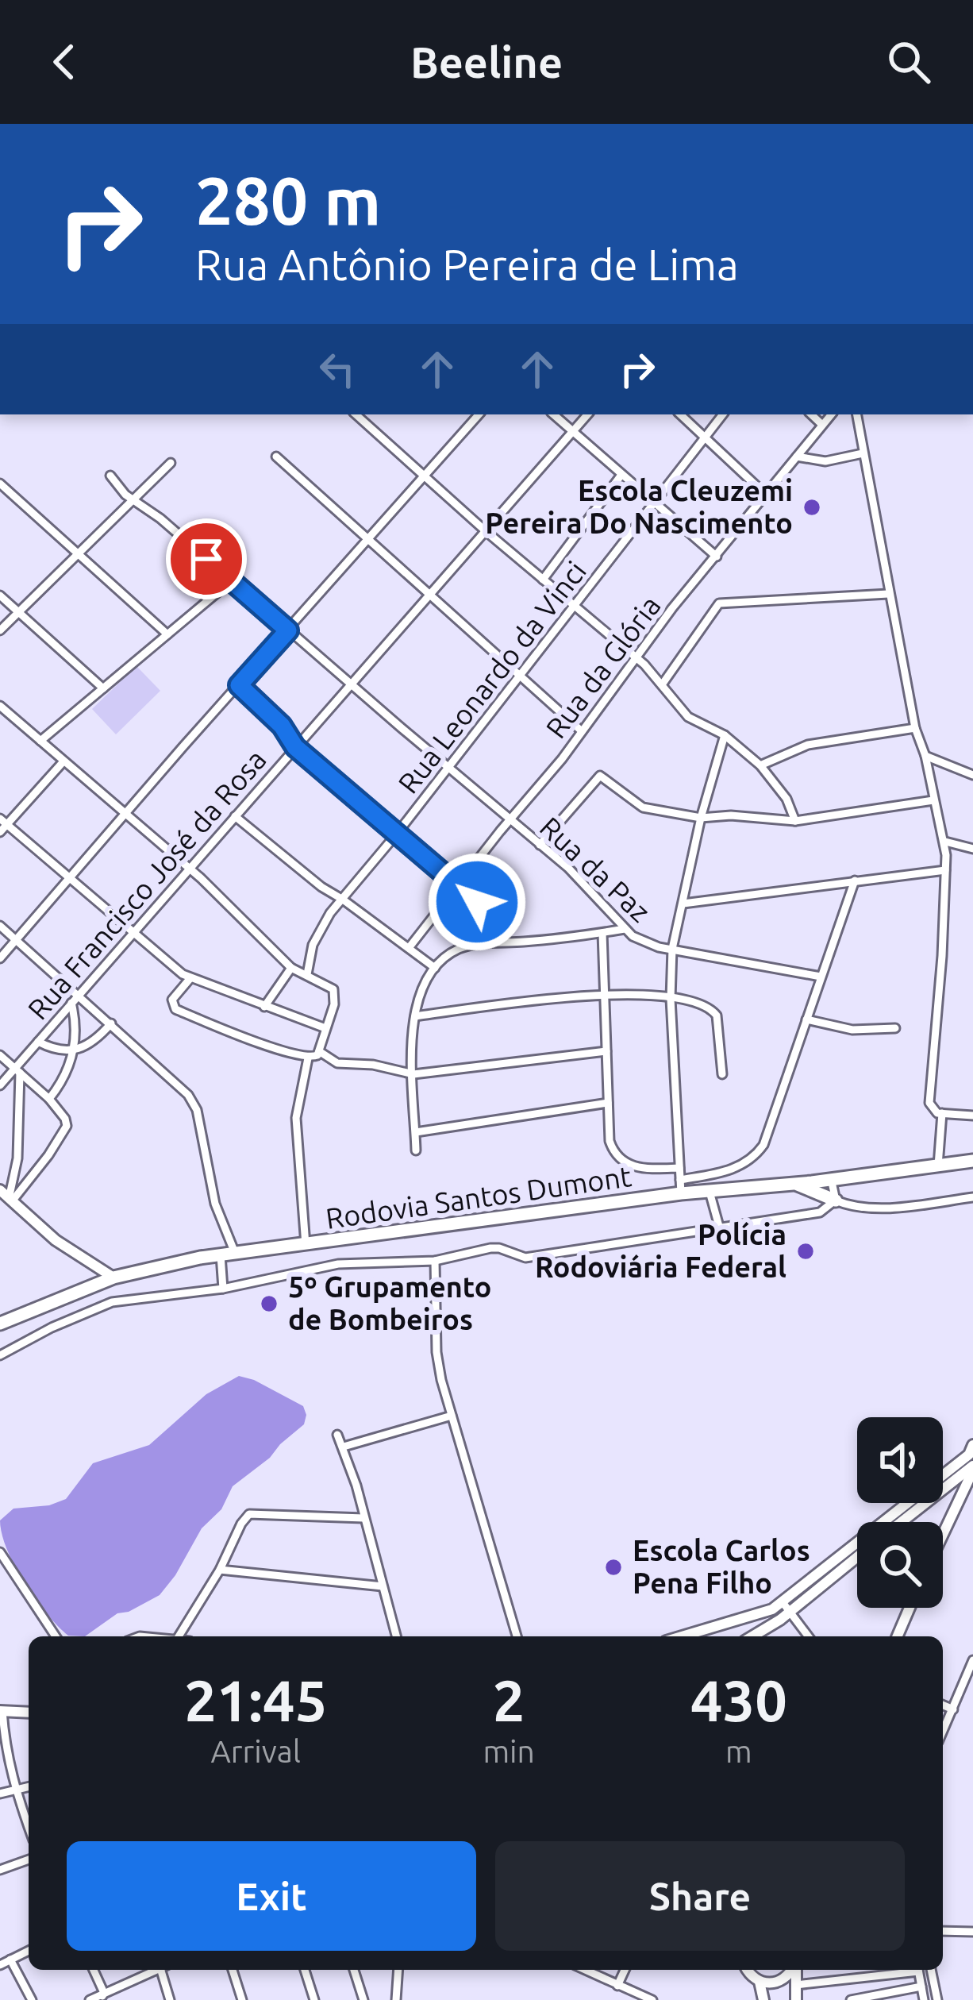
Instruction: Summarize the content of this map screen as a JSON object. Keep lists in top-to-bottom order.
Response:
{
  "streets": {
    "highway": ["Rodovia Santos Dumont"],
    "street": [
      "Rua da Glória",
      "Rua Leonardo da Vinci",
      "Rua da Paz",
      "Rua Francisco José da Rosa"
    ]
  },
  "crossings": [
    ["Rua da Glória", "Rua da Paz"],
    ["Rua Leonardo da Vinci", "Rua da Paz"],
    ["Rua da Paz", "Rua Francisco José da Rosa"]
  ],
  "places": [
    "Escola Cleuzemi Pereira Do Nascimento",
    "Polícia Rodoviária Federal",
    "5º Grupamento de Bombeiros",
    "Escola Carlos Pena Filho"
  ],
  "page": {
    "header": "Beeline",
    "turn": ["280 m", "Rua Antônio Pereira de Lima"],
    "eta": [
      "21:45",
      "Arrival",
      "2",
      "min",
      "430",
      "m"
    ],
    "buttons": ["Exit", "Share"]
  }
}
